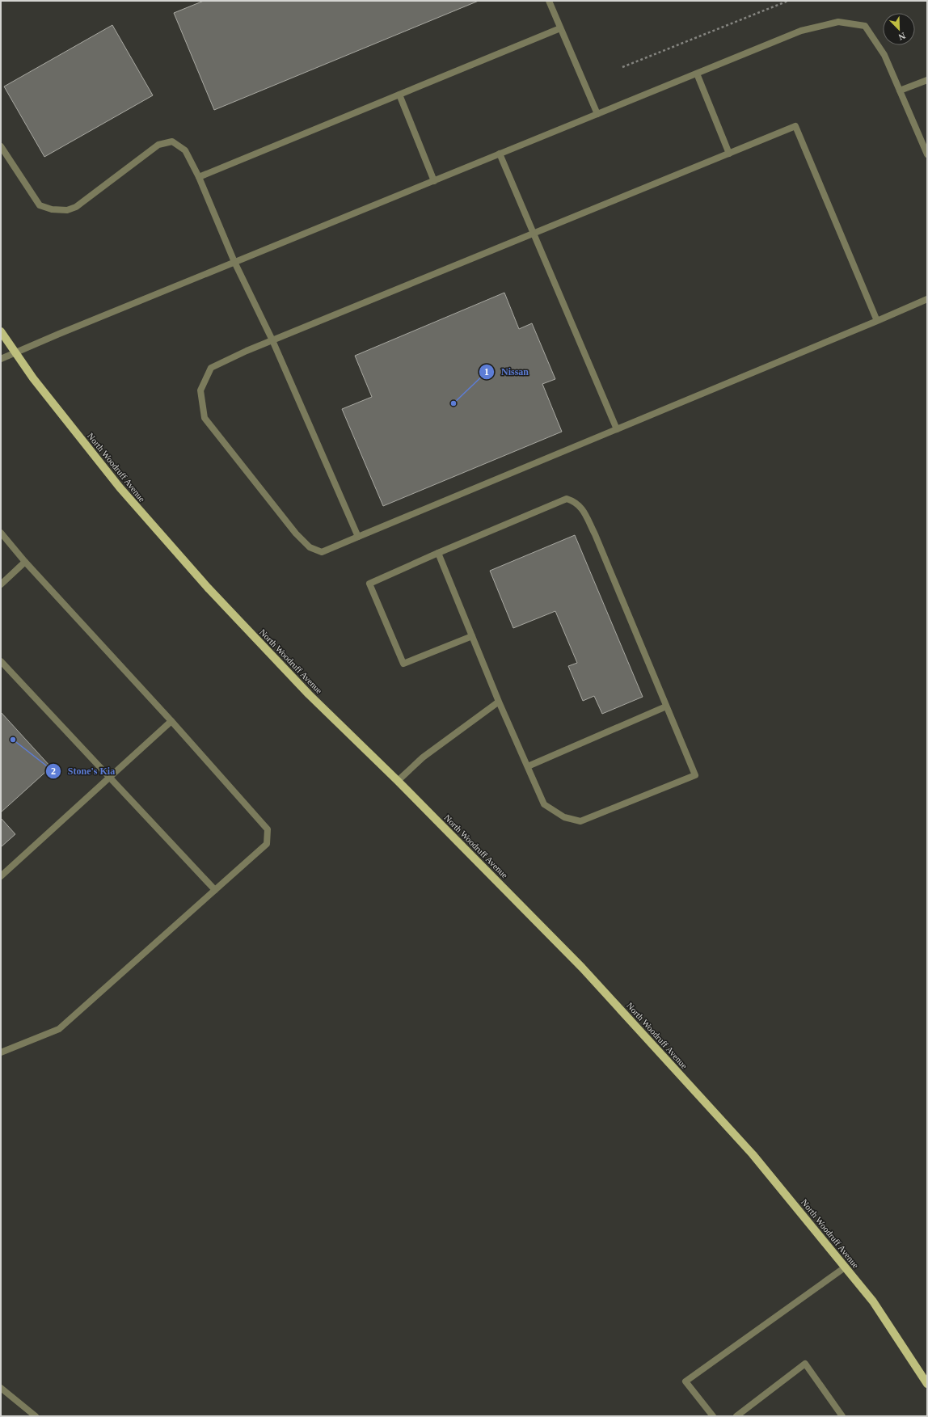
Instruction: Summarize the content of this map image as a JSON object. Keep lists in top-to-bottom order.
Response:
{
  "streets": {
    "main road": ["North Woodruff Avenue"]
  },
  "places": ["Nissan", "Stone's Kia"],
  "north": "bottom right"
}
